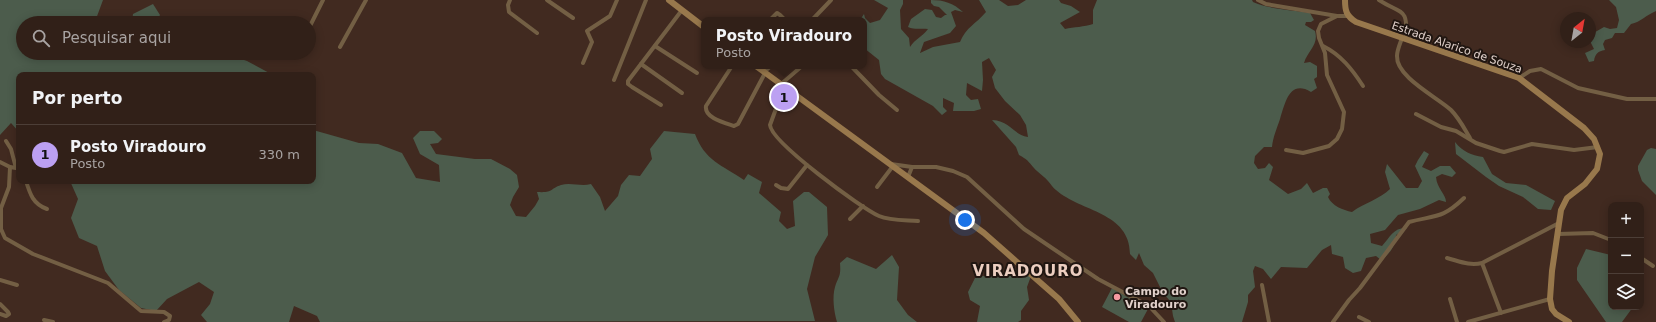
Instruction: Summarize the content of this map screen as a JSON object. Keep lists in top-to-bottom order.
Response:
{
  "streets": {
    "main road": ["Estrada Alarico de Souza"]
  },
  "districts": ["VIRADOURO"],
  "places": ["Campo do Viradouro"],
  "north": "top right",
  "page": {
    "search": "Pesquisar aqui",
    "popup": ["Posto Viradouro", "Posto"],
    "heading": "Por perto",
    "pins": "1",
    "list": [
      {
        "mark": "1",
        "name": "Posto Viradouro",
        "note": "Posto",
        "value": "330 m"
      }
    ],
    "map_buttons": ["+", "−"]
  }
}
